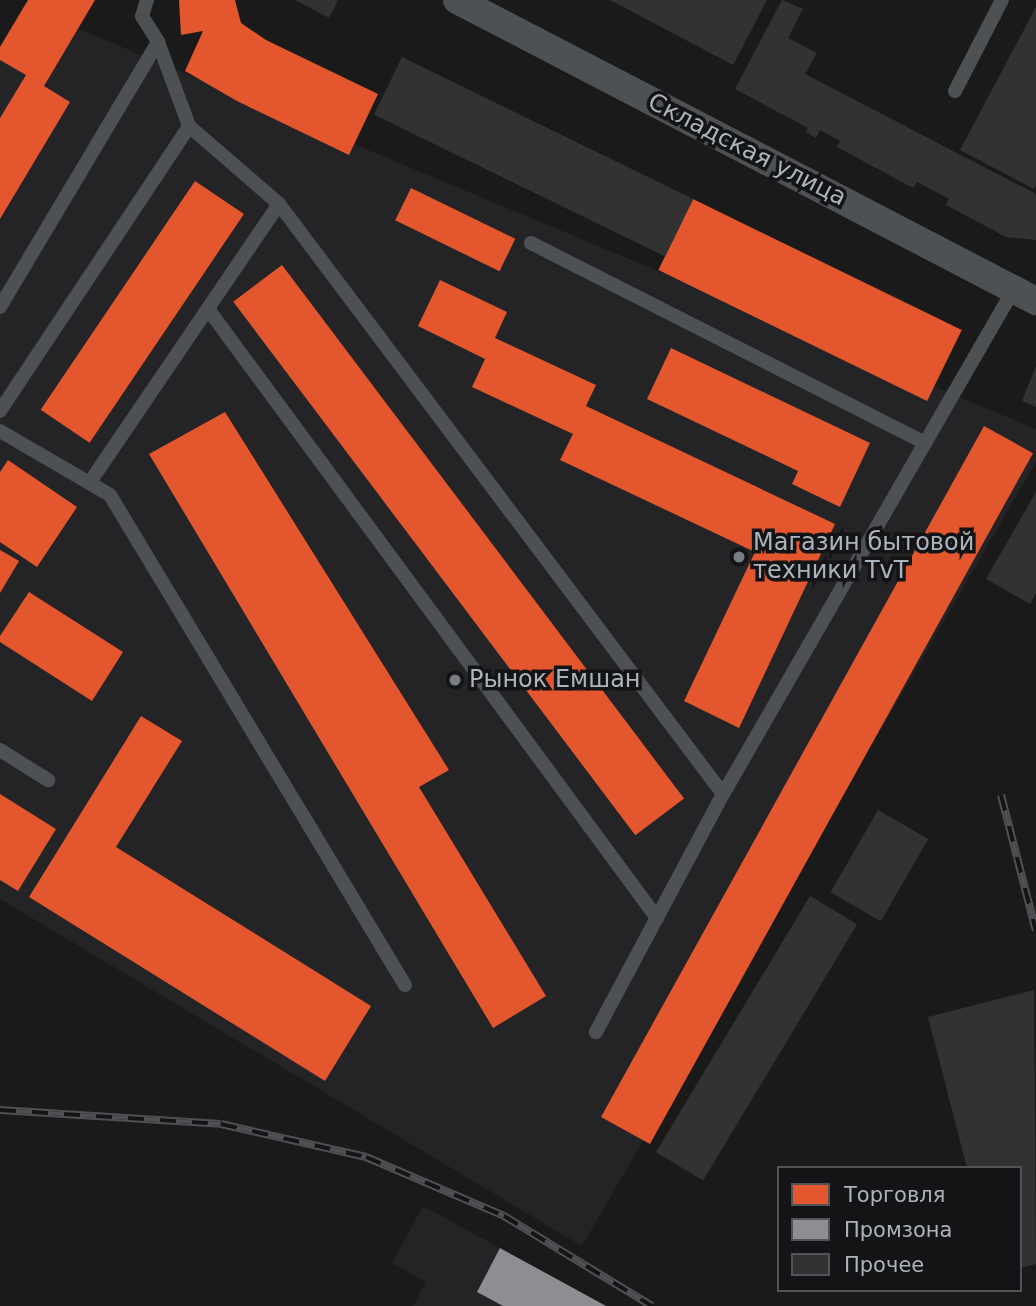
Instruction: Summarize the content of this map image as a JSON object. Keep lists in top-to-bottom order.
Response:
{
  "streets": {
    "street": ["Складская улица"]
  },
  "places": ["Магазин бытовой техники TvT", "Рынок Емшан"],
  "legend": ["Торговля", "Промзона", "Прочее"]
}
